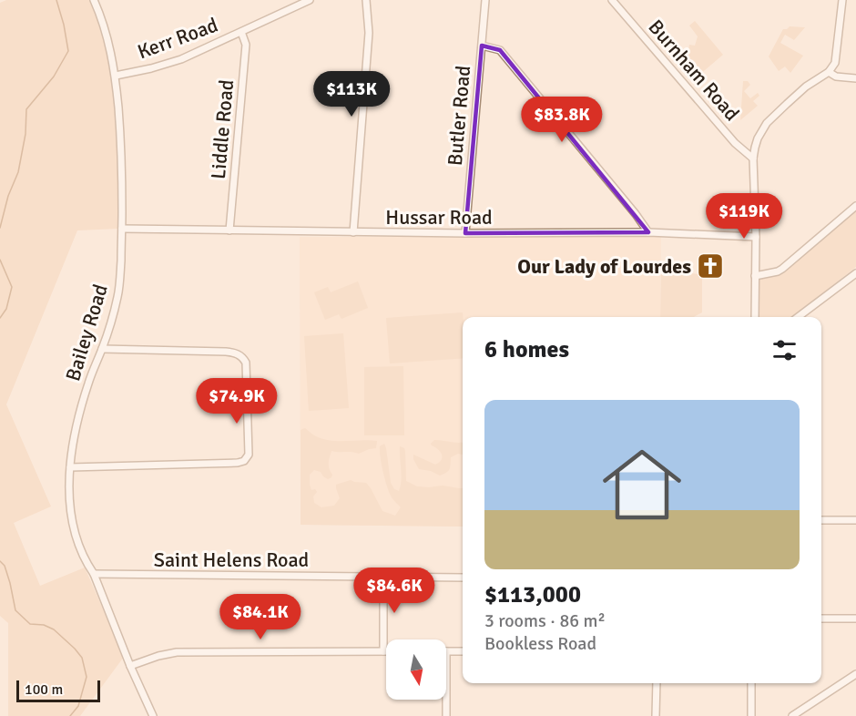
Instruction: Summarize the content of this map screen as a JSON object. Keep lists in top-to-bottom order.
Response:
{
  "streets": {
    "street": [
      "Kerr Road",
      "Burnham Road",
      "Butler Road",
      "Liddle Road",
      "Hussar Road",
      "Bailey Road",
      "Saint Helens Road"
    ]
  },
  "crossings": [
    ["Kerr Road", "Liddle Road"],
    ["Kerr Road", "Bailey Road"],
    ["Butler Road", "Hussar Road"],
    ["Liddle Road", "Hussar Road"],
    ["Hussar Road", "Bailey Road"],
    ["Bailey Road", "Saint Helens Road"]
  ],
  "places": {
    "church": ["Our Lady of Lourdes"]
  },
  "scale_bar": "100 m",
  "north": "bottom",
  "page": {
    "price": [
      "$113K",
      "$83.8K",
      "$119K",
      "$74.9K",
      "$84.6K",
      "$84.1K"
    ],
    "heading": "6 homes",
    "list": [
      {
        "name": "$113,000",
        "note": "3 rooms · 86 m² · Bookless Road"
      }
    ],
    "scale": "100 m"
  }
}
